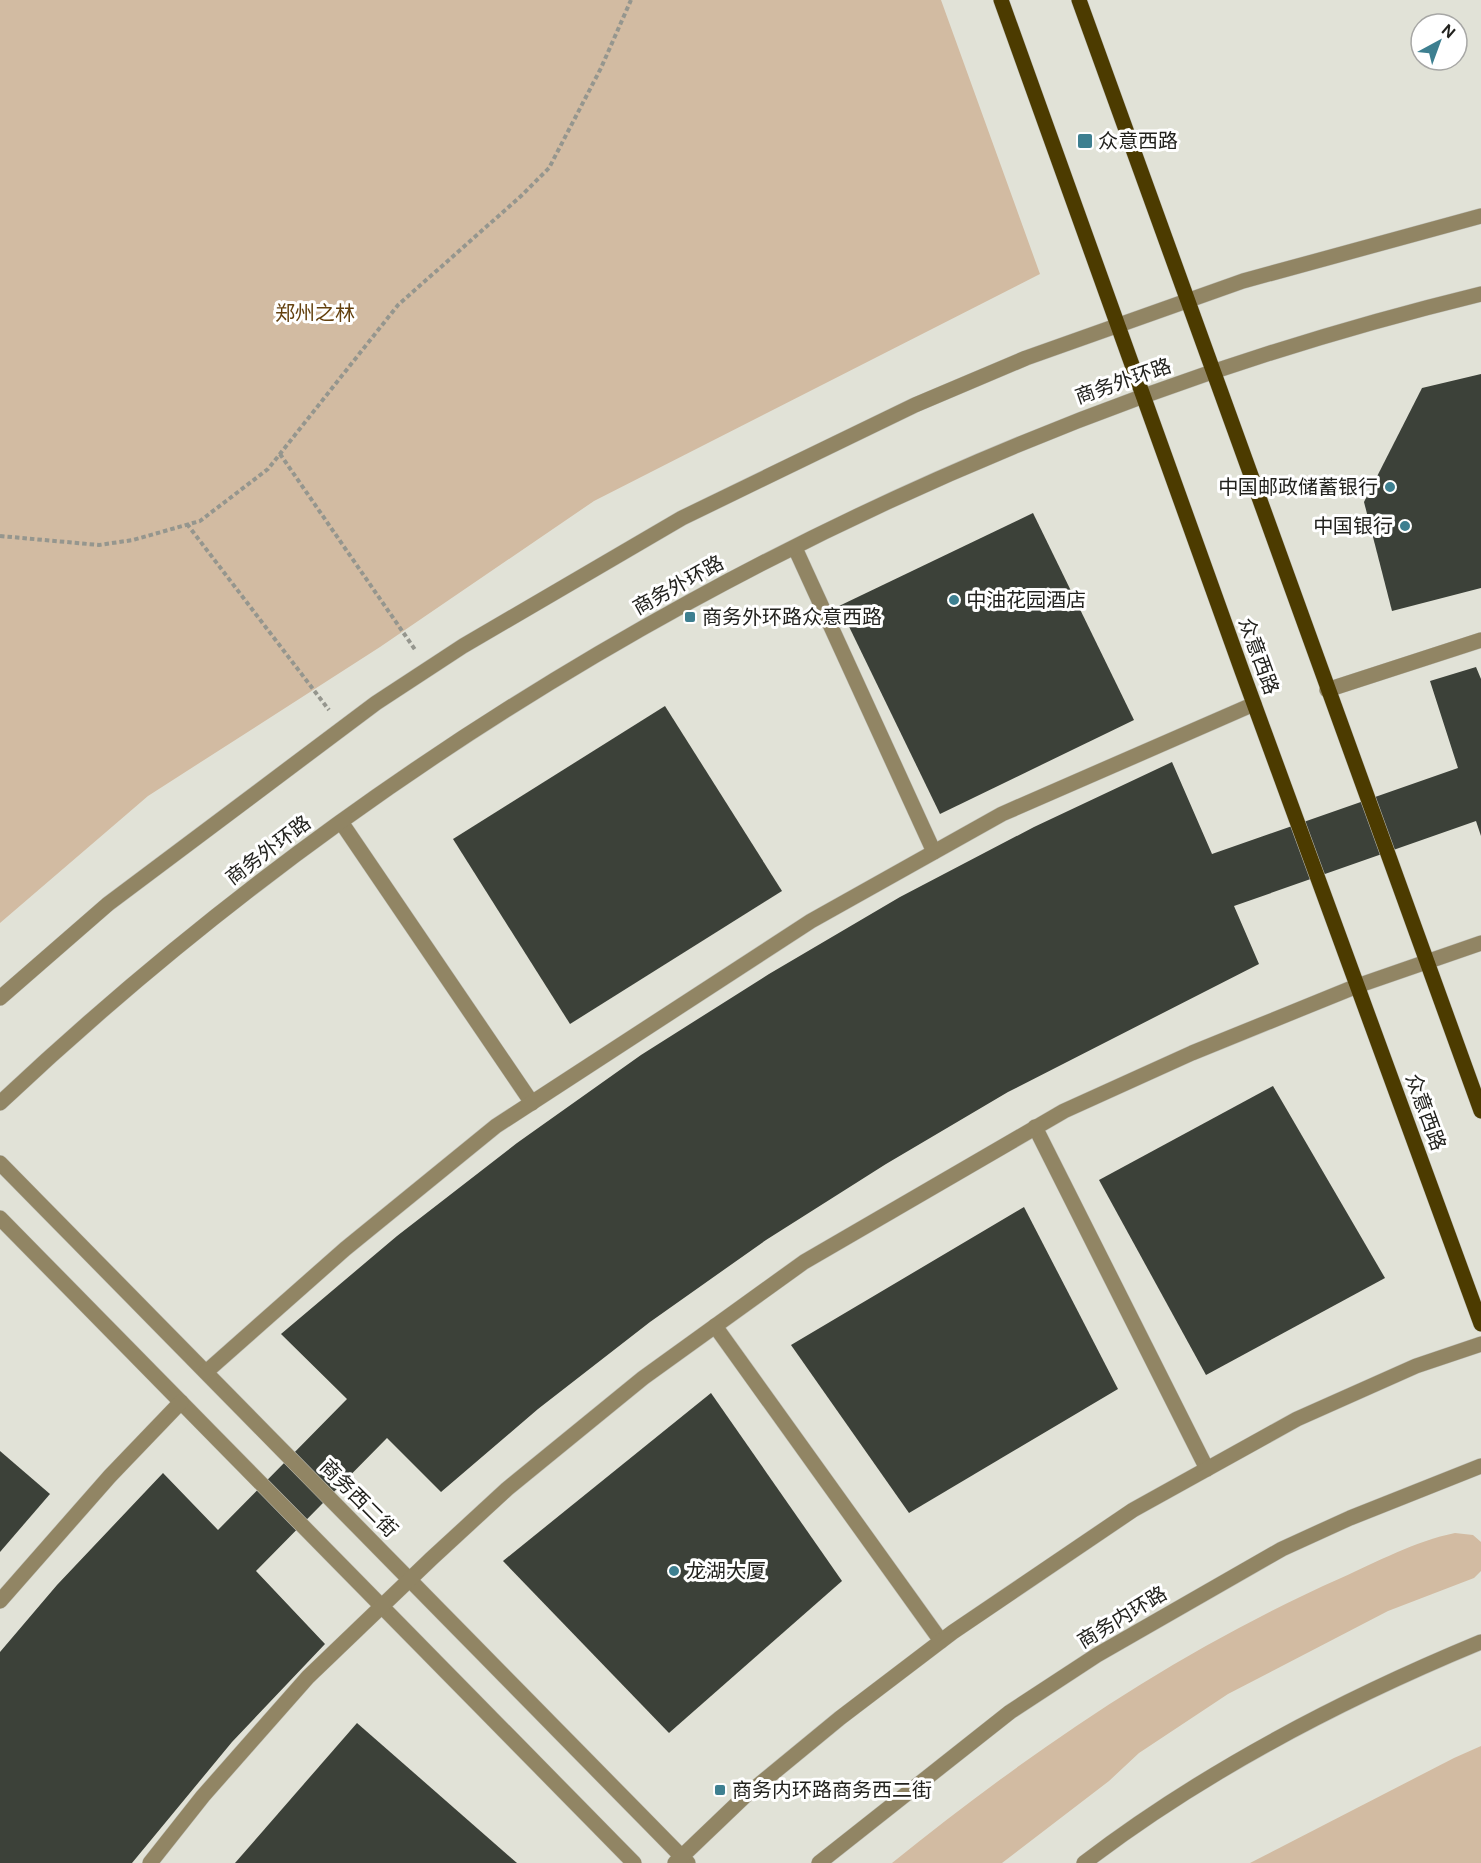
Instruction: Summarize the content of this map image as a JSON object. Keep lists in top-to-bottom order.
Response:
{
  "streets": {
    "main road": ["众意西路"],
    "street": ["商务外环路", "商务西二街", "商务内环路"]
  },
  "crossings": [
    ["商务外环路", "众意西路"]
  ],
  "parks": ["郑州之林"],
  "places": {
    "transit": ["众意西路", "商务外环路众意西路", "商务内环路商务西二街"],
    "other": [
      "中国邮政储蓄银行",
      "中国银行",
      "中油花园酒店",
      "龙湖大厦"
    ]
  },
  "north": "top right"
}
